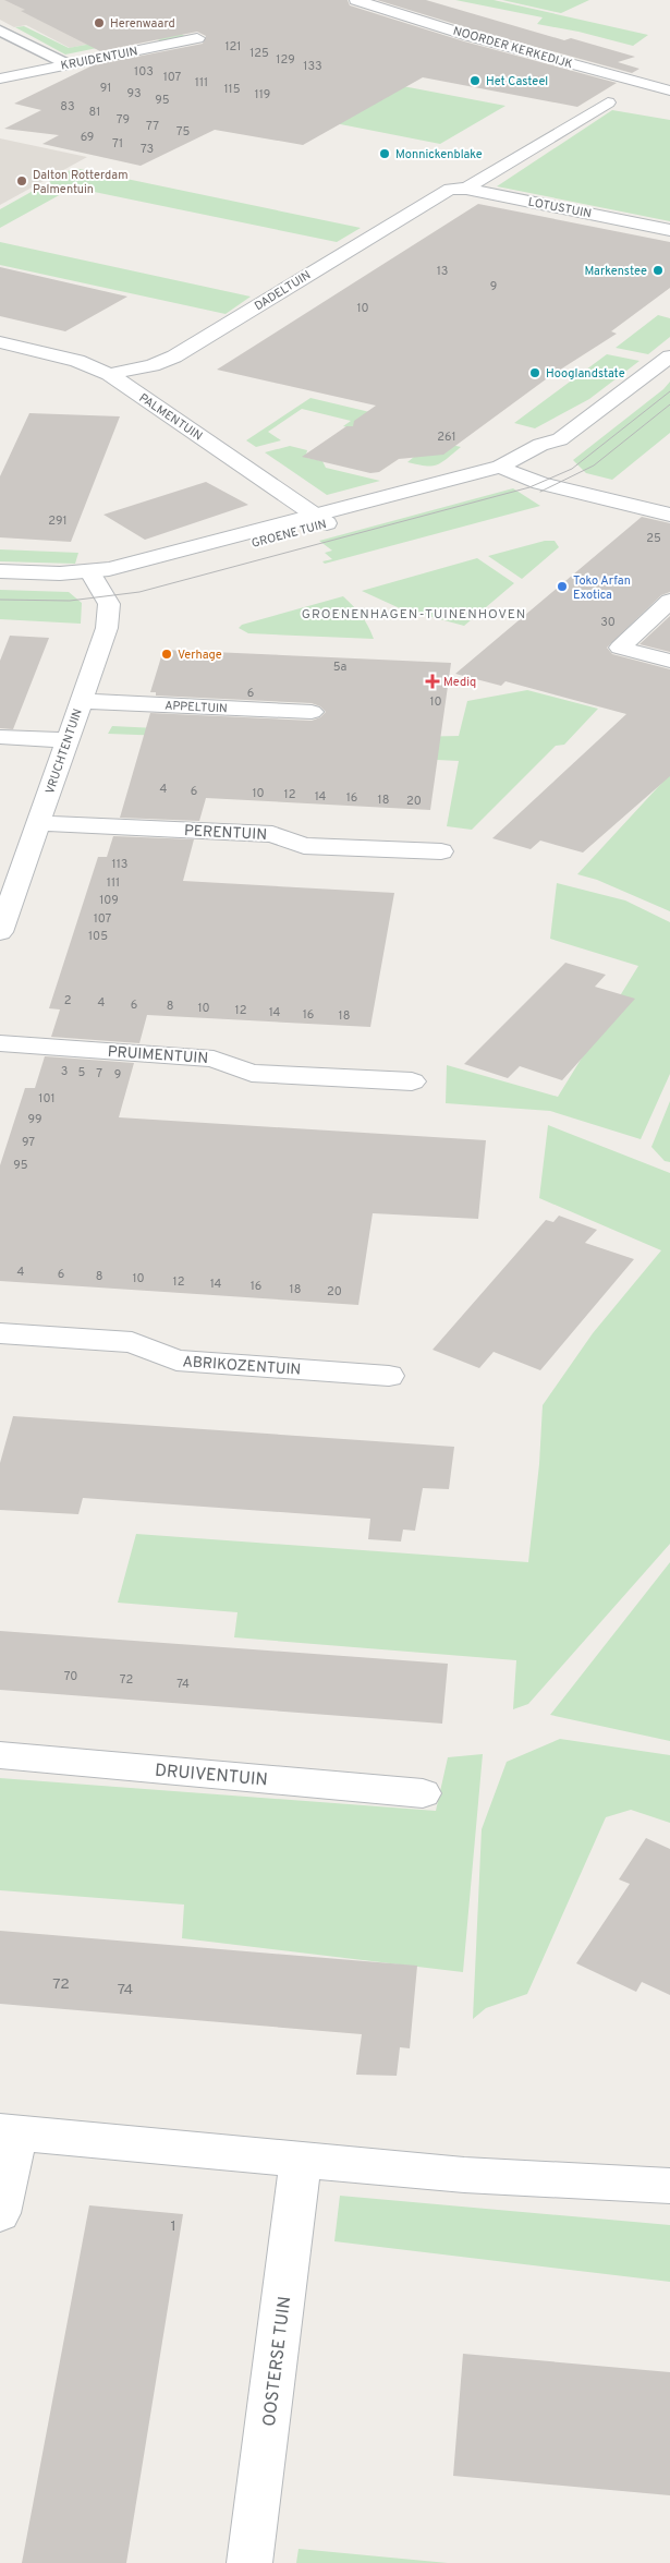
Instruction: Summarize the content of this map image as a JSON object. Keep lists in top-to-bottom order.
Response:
{
  "streets": {
    "street": [
      "NOORDER KERKEDIJK",
      "KRUIDENTUIN",
      "LOTUSTUIN",
      "DADELTUIN",
      "PALMENTUIN",
      "GROENE TUIN",
      "APPELTUIN",
      "VRUCHTENTUIN",
      "PERENTUIN",
      "PRUIMENTUIN",
      "ABRIKOZENTUIN",
      "DRUIVENTUIN",
      "OOSTERSE TUIN"
    ]
  },
  "crossings": [
    ["LOTUSTUIN", "DADELTUIN"],
    ["DADELTUIN", "PALMENTUIN"],
    ["PALMENTUIN", "GROENE TUIN"],
    ["GROENE TUIN", "VRUCHTENTUIN"],
    ["APPELTUIN", "VRUCHTENTUIN"],
    ["VRUCHTENTUIN", "PERENTUIN"]
  ],
  "districts": ["GROENENHAGEN-TUINENHOVEN"],
  "places": {
    "other": [
      "Herenwaard",
      "Het Casteel",
      "Monnickenblake",
      "Dalton Rotterdam Palmentuin",
      "Markenstee",
      "Hooglandstate",
      "Toko Arfan Exotica",
      "Verhage"
    ],
    "health": ["Mediq"]
  },
  "house_numbers": [
    "121",
    "125",
    "129",
    "133",
    "103",
    "107",
    "111",
    "91",
    "115",
    "93",
    "119",
    "95",
    "83",
    "81",
    "79",
    "77",
    "75",
    "69",
    "71",
    "73",
    "13",
    "9",
    "10",
    "261",
    "291",
    "25",
    "30",
    "5a",
    "6",
    "10",
    "4",
    "6",
    "10",
    "12",
    "14",
    "16",
    "18",
    "20",
    "113",
    "111",
    "109",
    "107",
    "105",
    "2",
    "4",
    "6",
    "8",
    "10",
    "12",
    "14",
    "16",
    "18",
    "3",
    "5",
    "7",
    "9",
    "101",
    "99",
    "97",
    "95",
    "4",
    "6",
    "8",
    "10",
    "12",
    "14",
    "16",
    "18",
    "20",
    "70",
    "72",
    "74",
    "72",
    "74",
    "1"
  ]
}
